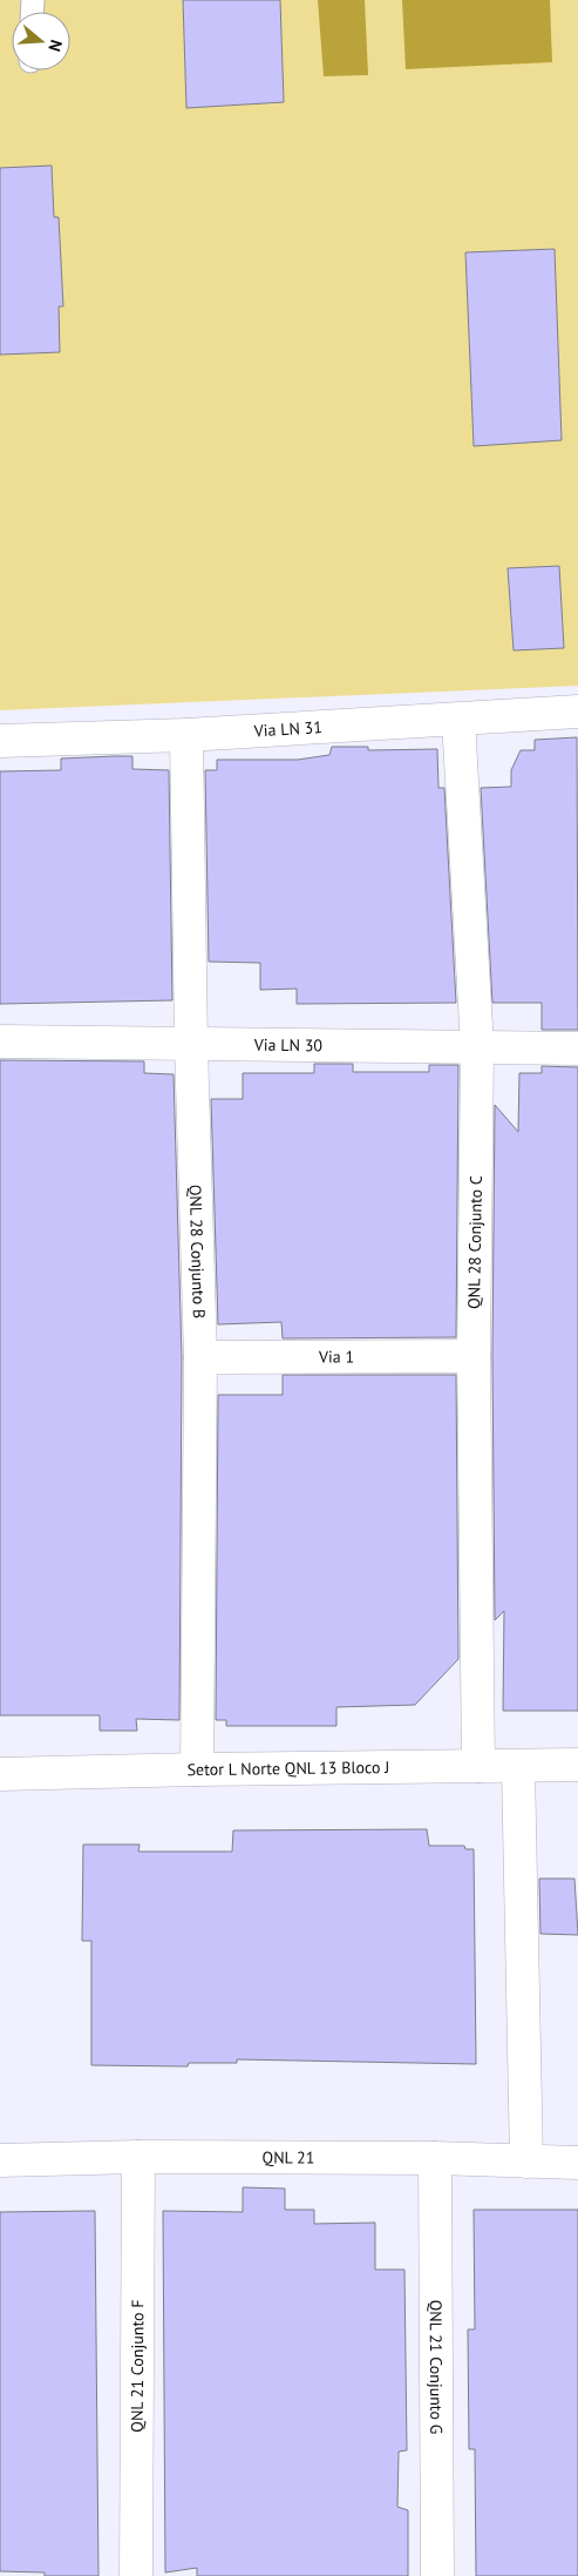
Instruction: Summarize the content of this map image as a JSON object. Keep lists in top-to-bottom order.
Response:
{
  "streets": {
    "street": [
      "Via LN 31",
      "Via LN 30",
      "QNL 28 Conjunto C",
      "QNL 28 Conjunto B",
      "Via 1",
      "Setor L Norte QNL 13 Bloco J",
      "QNL 21",
      "QNL 21 Conjunto F",
      "QNL 21 Conjunto G"
    ]
  },
  "crossings": [
    ["Via LN 31", "QNL 28 Conjunto C"],
    ["Via LN 31", "QNL 28 Conjunto B"],
    ["Via LN 30", "QNL 28 Conjunto C"],
    ["Via LN 30", "QNL 28 Conjunto B"],
    ["QNL 28 Conjunto C", "Via 1"],
    ["QNL 28 Conjunto C", "Setor L Norte QNL 13 Bloco J"],
    ["QNL 28 Conjunto B", "Via 1"],
    ["QNL 28 Conjunto B", "Setor L Norte QNL 13 Bloco J"],
    ["QNL 21", "QNL 21 Conjunto F"],
    ["QNL 21", "QNL 21 Conjunto G"]
  ],
  "north": "right"
}
